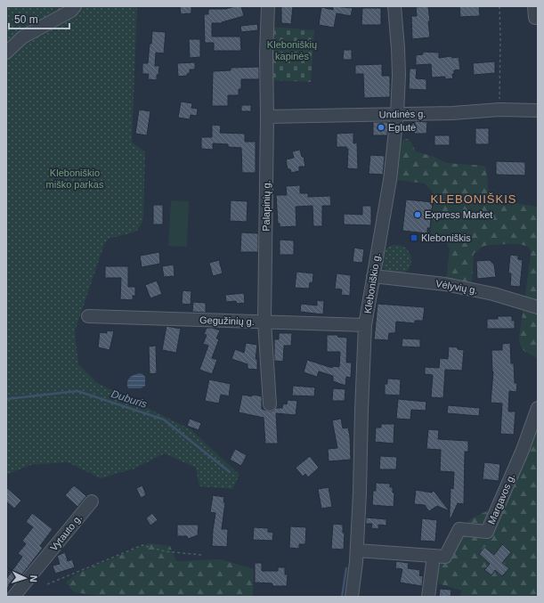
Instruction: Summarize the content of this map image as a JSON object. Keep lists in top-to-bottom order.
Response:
{
  "streets": {
    "street": [
      "Undinės g.",
      "Palapinių g.",
      "Kleboniškio g.",
      "Vėlyvių g.",
      "Gegužinių g.",
      "Margavos g.",
      "Vytauto g."
    ]
  },
  "crossings": [
    ["Undinės g.", "Palapinių g."],
    ["Undinės g.", "Kleboniškio g."],
    ["Palapinių g.", "Gegužinių g."],
    ["Kleboniškio g.", "Vėlyvių g."],
    ["Kleboniškio g.", "Gegužinių g."],
    ["Kleboniškio g.", "Margavos g."]
  ],
  "districts": ["KLEBONIŠKIS"],
  "water": ["Duburis"],
  "parks": ["Kleboniškių kapinės", "Kleboniškio miško parkas"],
  "places": {
    "other": ["Eglutė", "Express Market"],
    "transit": ["Kleboniškis"]
  },
  "scale_bar": "50 m",
  "north": "right"
}
